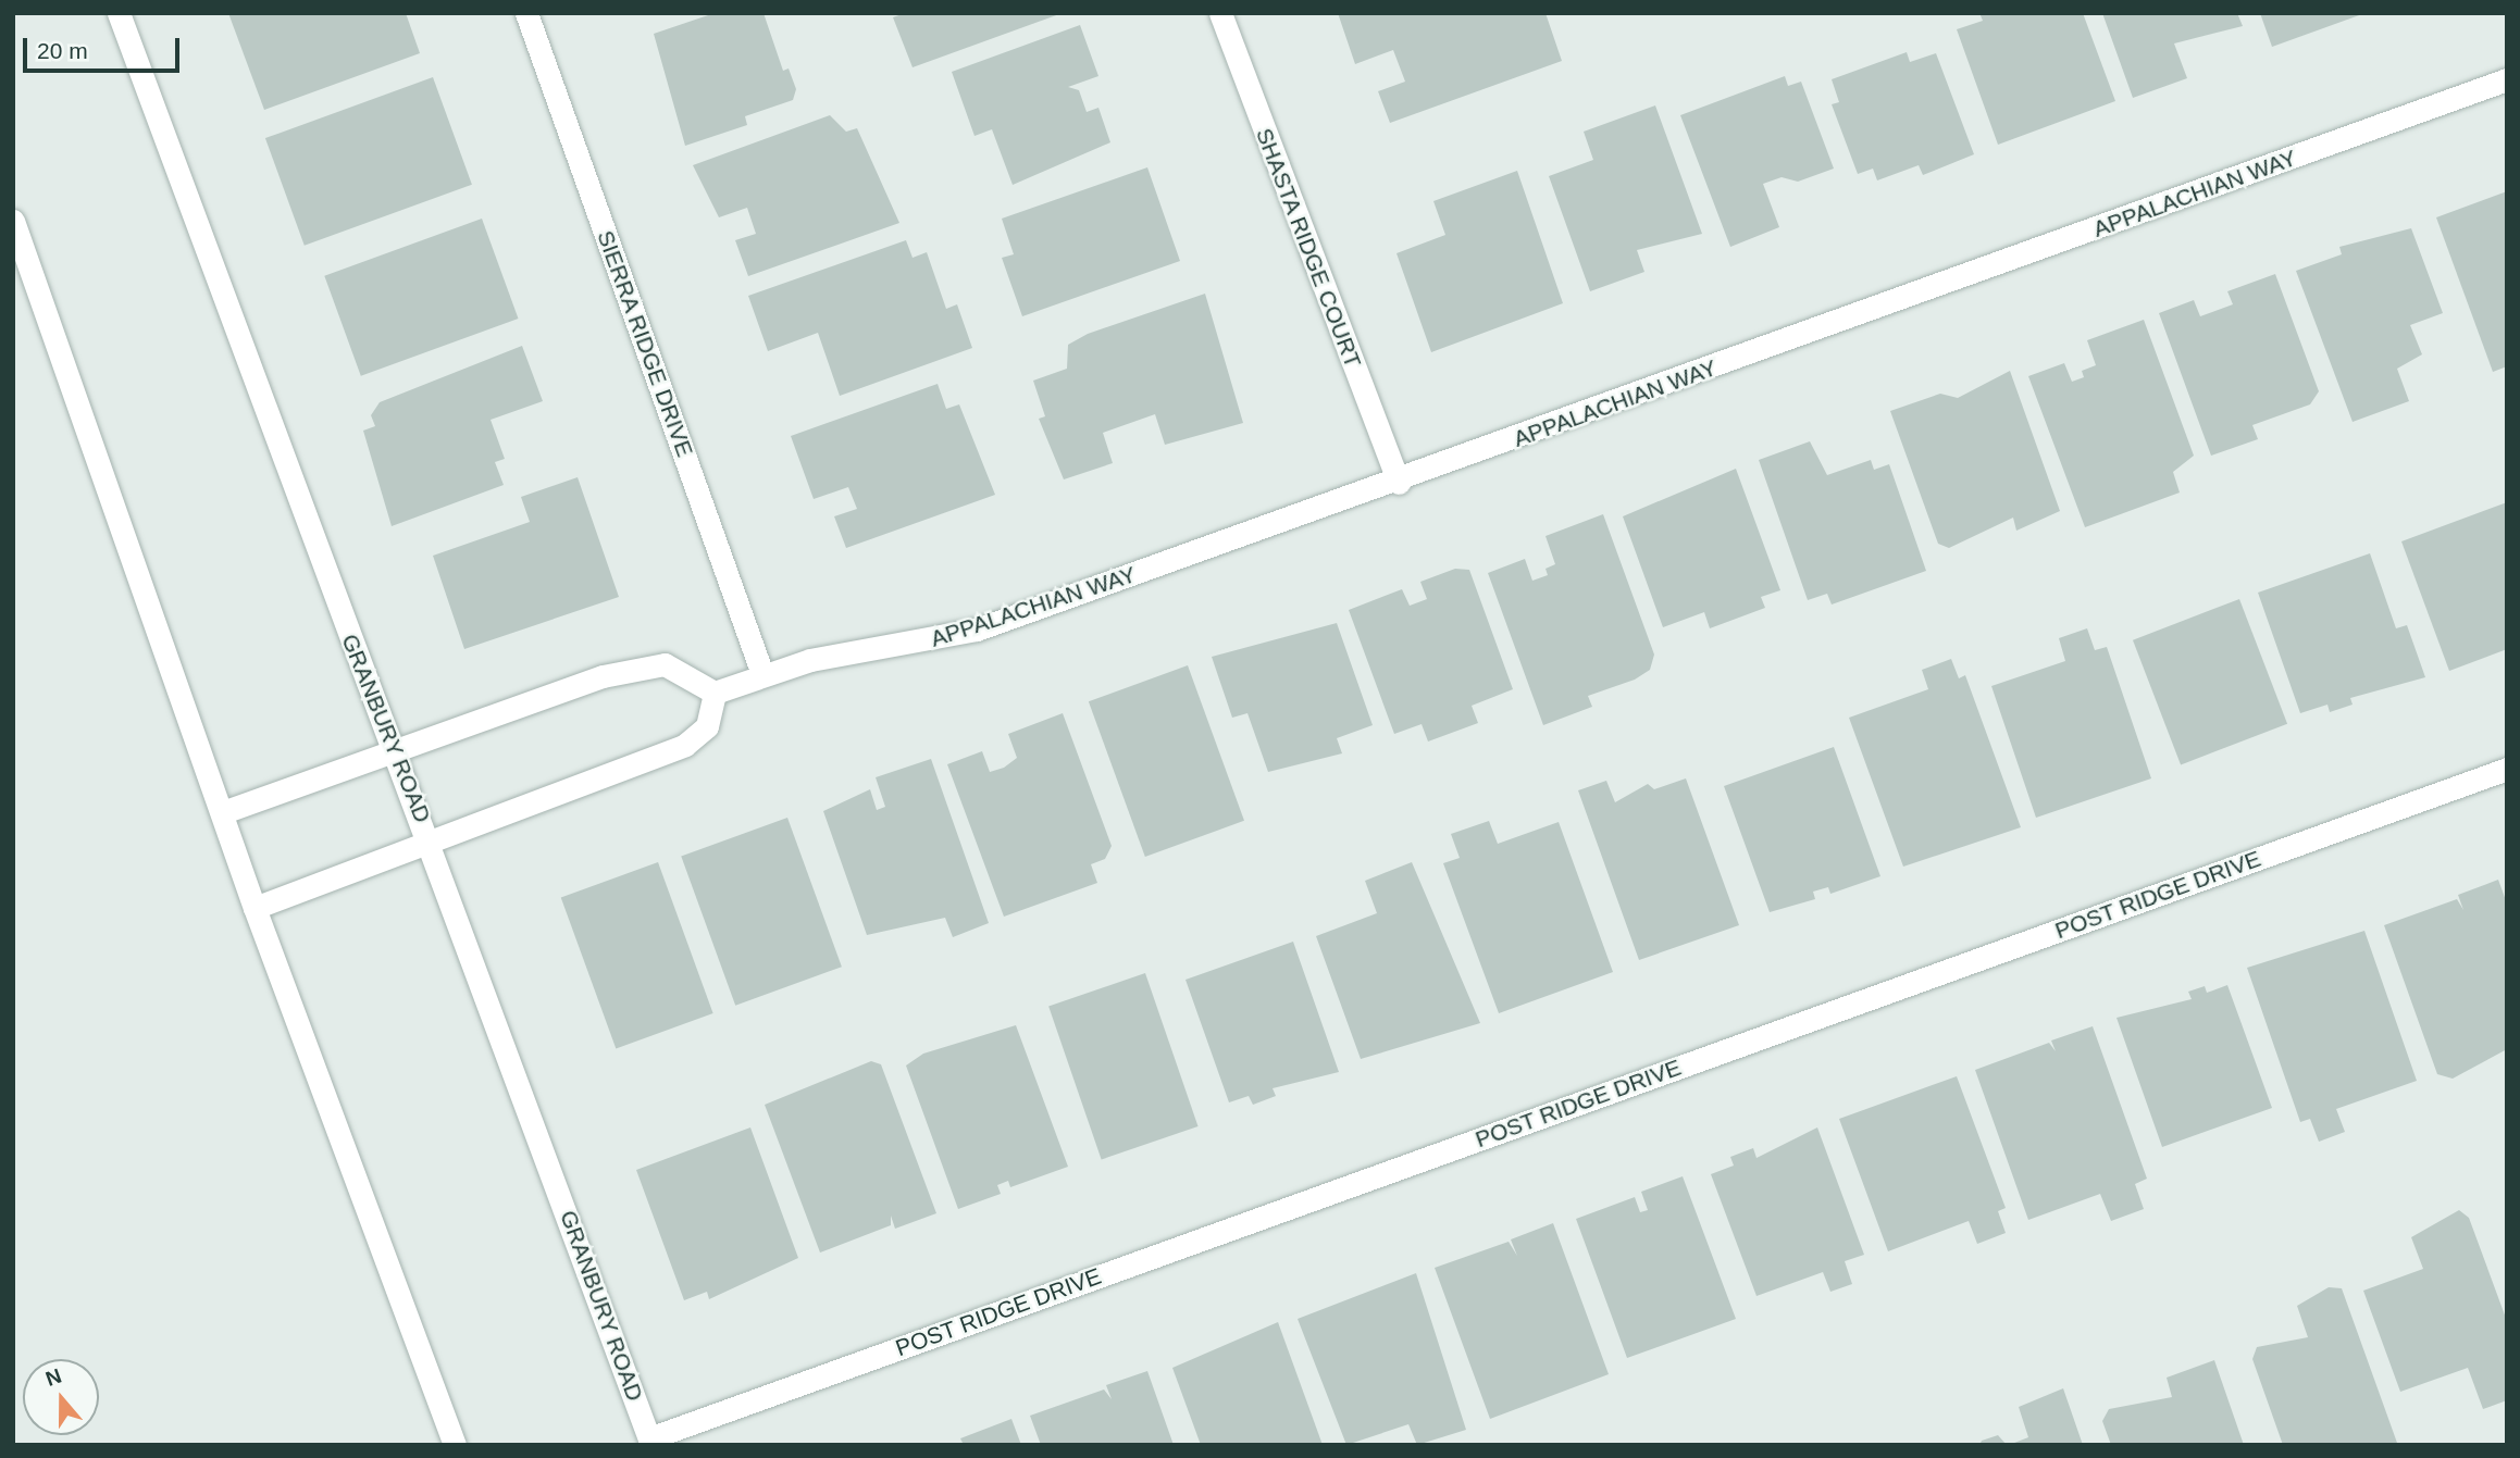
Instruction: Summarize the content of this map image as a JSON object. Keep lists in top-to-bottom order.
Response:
{
  "streets": {
    "street": [
      "APPALACHIAN WAY",
      "SHASTA RIDGE COURT",
      "SIERRA RIDGE DRIVE",
      "GRANBURY ROAD",
      "POST RIDGE DRIVE"
    ]
  },
  "crossings": [
    ["APPALACHIAN WAY", "SHASTA RIDGE COURT"],
    ["APPALACHIAN WAY", "SIERRA RIDGE DRIVE"],
    ["GRANBURY ROAD", "POST RIDGE DRIVE"]
  ],
  "scale_bar": "20 m",
  "north": "top"
}
